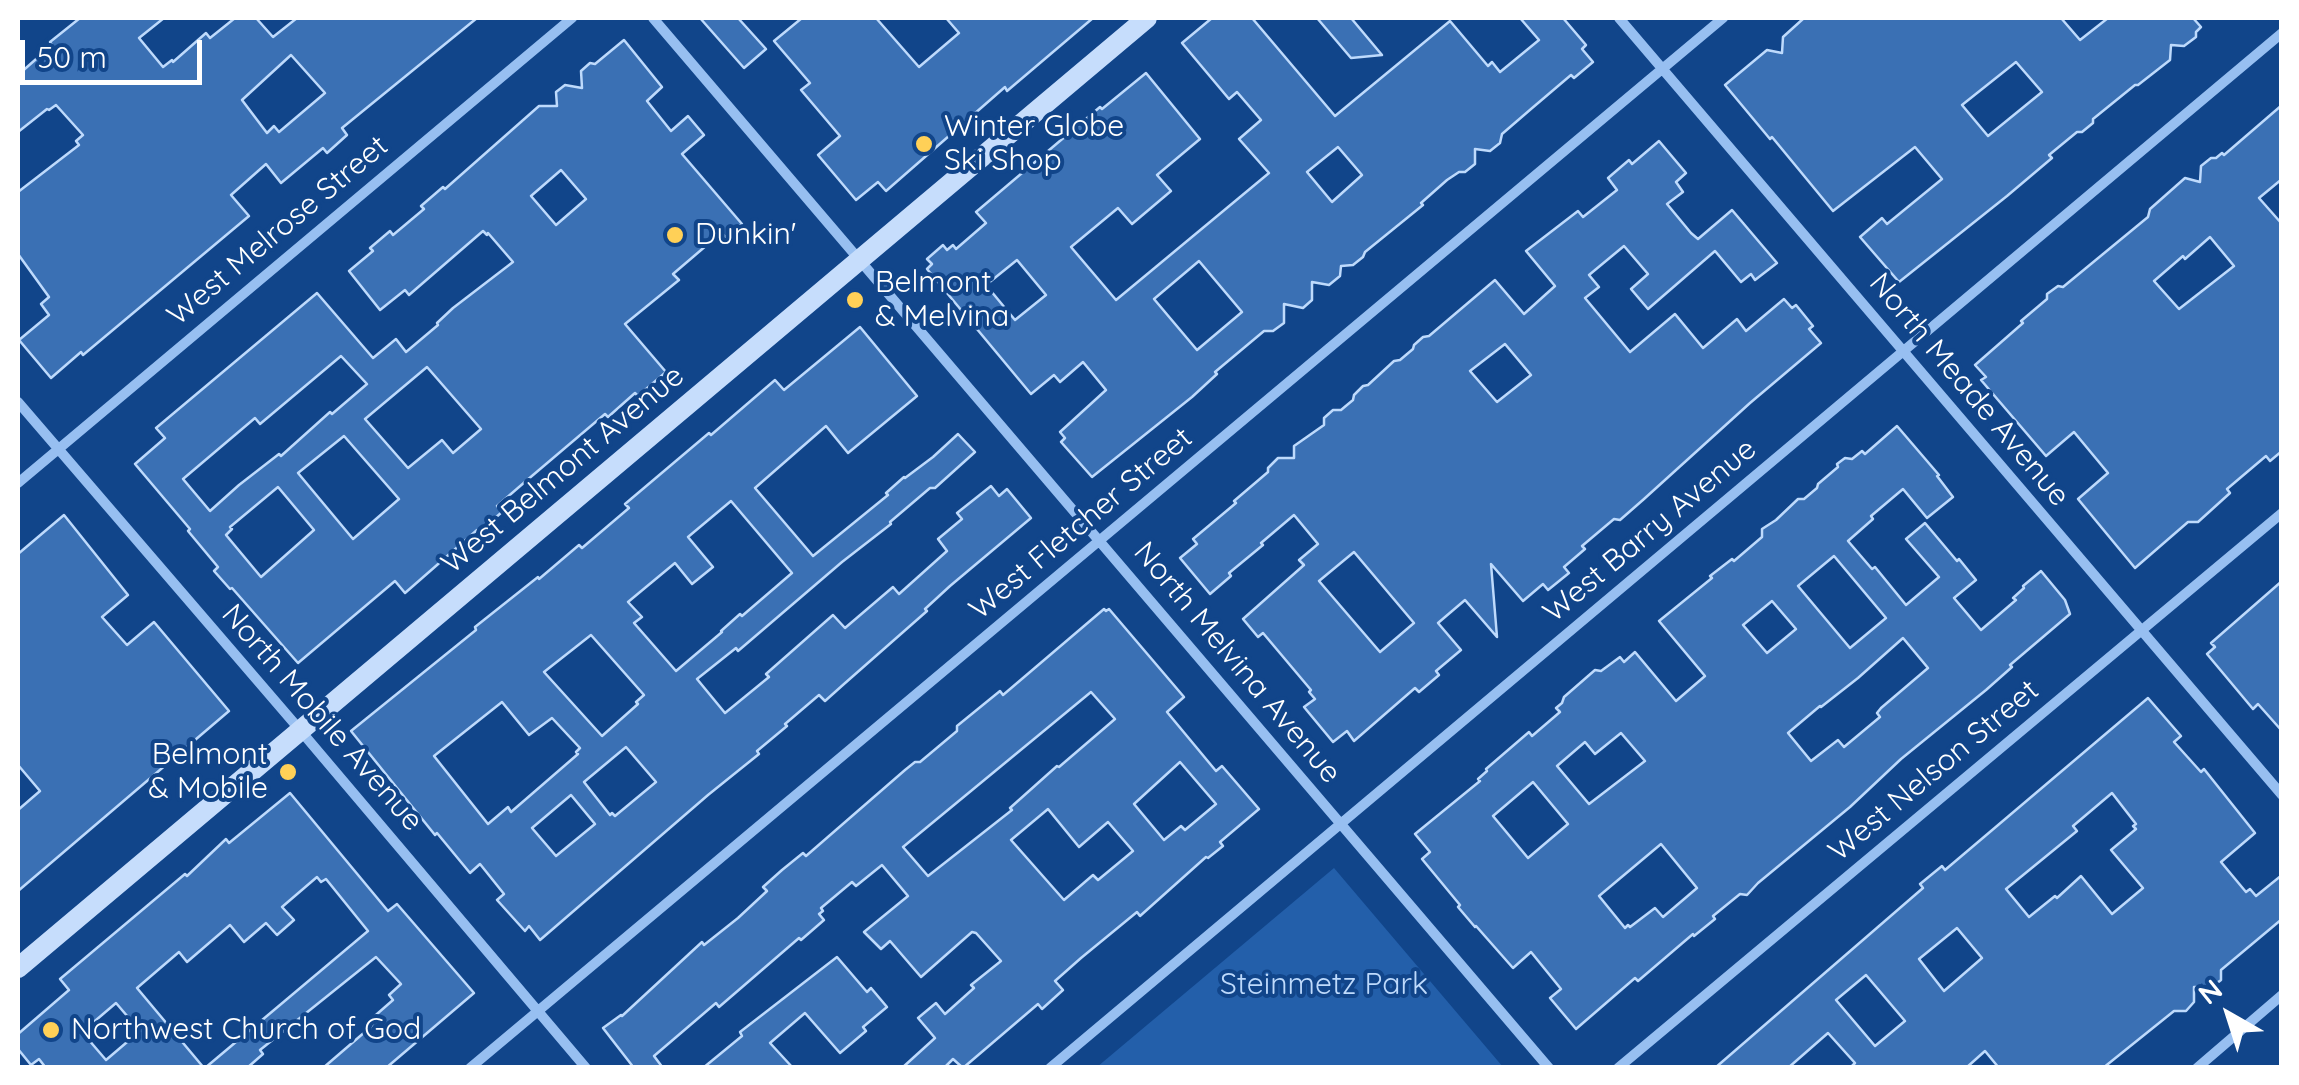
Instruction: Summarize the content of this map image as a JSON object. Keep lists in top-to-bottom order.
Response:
{
  "streets": {
    "main road": ["West Belmont Avenue"],
    "street": [
      "West Melrose Street",
      "North Meade Avenue",
      "West Fletcher Street",
      "West Barry Avenue",
      "North Melvina Avenue",
      "North Mobile Avenue",
      "West Nelson Street"
    ]
  },
  "crossings": [
    ["West Melrose Street", "North Mobile Avenue"],
    ["North Meade Avenue", "West Fletcher Street"],
    ["North Meade Avenue", "West Barry Avenue"],
    ["North Meade Avenue", "West Nelson Street"],
    ["West Belmont Avenue", "North Melvina Avenue"],
    ["West Belmont Avenue", "North Mobile Avenue"],
    ["West Fletcher Street", "North Melvina Avenue"],
    ["West Fletcher Street", "North Mobile Avenue"],
    ["West Barry Avenue", "North Melvina Avenue"]
  ],
  "parks": ["Steinmetz Park"],
  "places": [
    "Winter Globe Ski Shop",
    "Dunkin'",
    "Belmont & Melvina",
    "Belmont & Mobile",
    "Northwest Church of God"
  ],
  "scale_bar": "50 m",
  "north": "top left"
}
